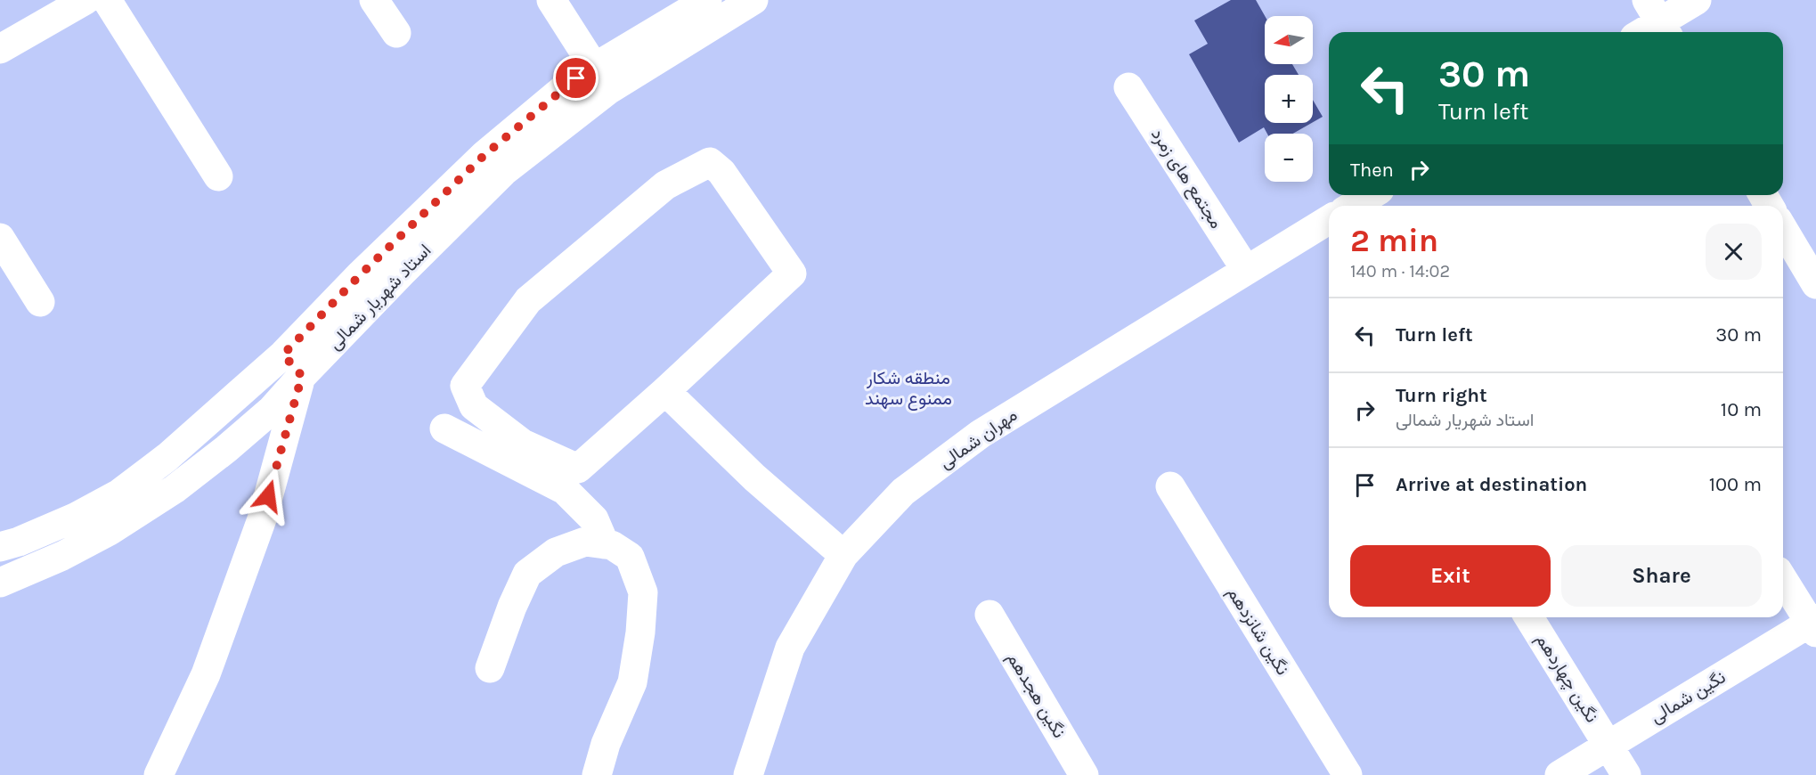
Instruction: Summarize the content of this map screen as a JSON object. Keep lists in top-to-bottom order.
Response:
{
  "streets": {
    "street": [
      "مجتمع های زمرد",
      "استاد شهریار شمالی",
      "مهران شمالی",
      "نگین شانزدهم",
      "نگین چهاردهم",
      "نگین هجدهم",
      "نگین شمالی"
    ]
  },
  "crossings": [
    ["مجتمع های زمرد", "مهران شمالی"],
    ["نگین چهاردهم", "نگین شمالی"]
  ],
  "parks": ["منطقه شکار ممنوع سهند"],
  "north": "left",
  "page": {
    "map_buttons": ["+", "−"],
    "turn": ["30 m", "Turn left"],
    "then": "Then",
    "heading": ["2 min", "140 m · 14:02"],
    "list": [
      {
        "name": "Turn left",
        "value": "30 m"
      },
      {
        "name": "Turn right",
        "note": "استاد شهریار شمالی",
        "value": "10 m"
      },
      {
        "name": "Arrive at destination",
        "value": "100 m"
      }
    ],
    "buttons": ["Exit", "Share"]
  }
}
